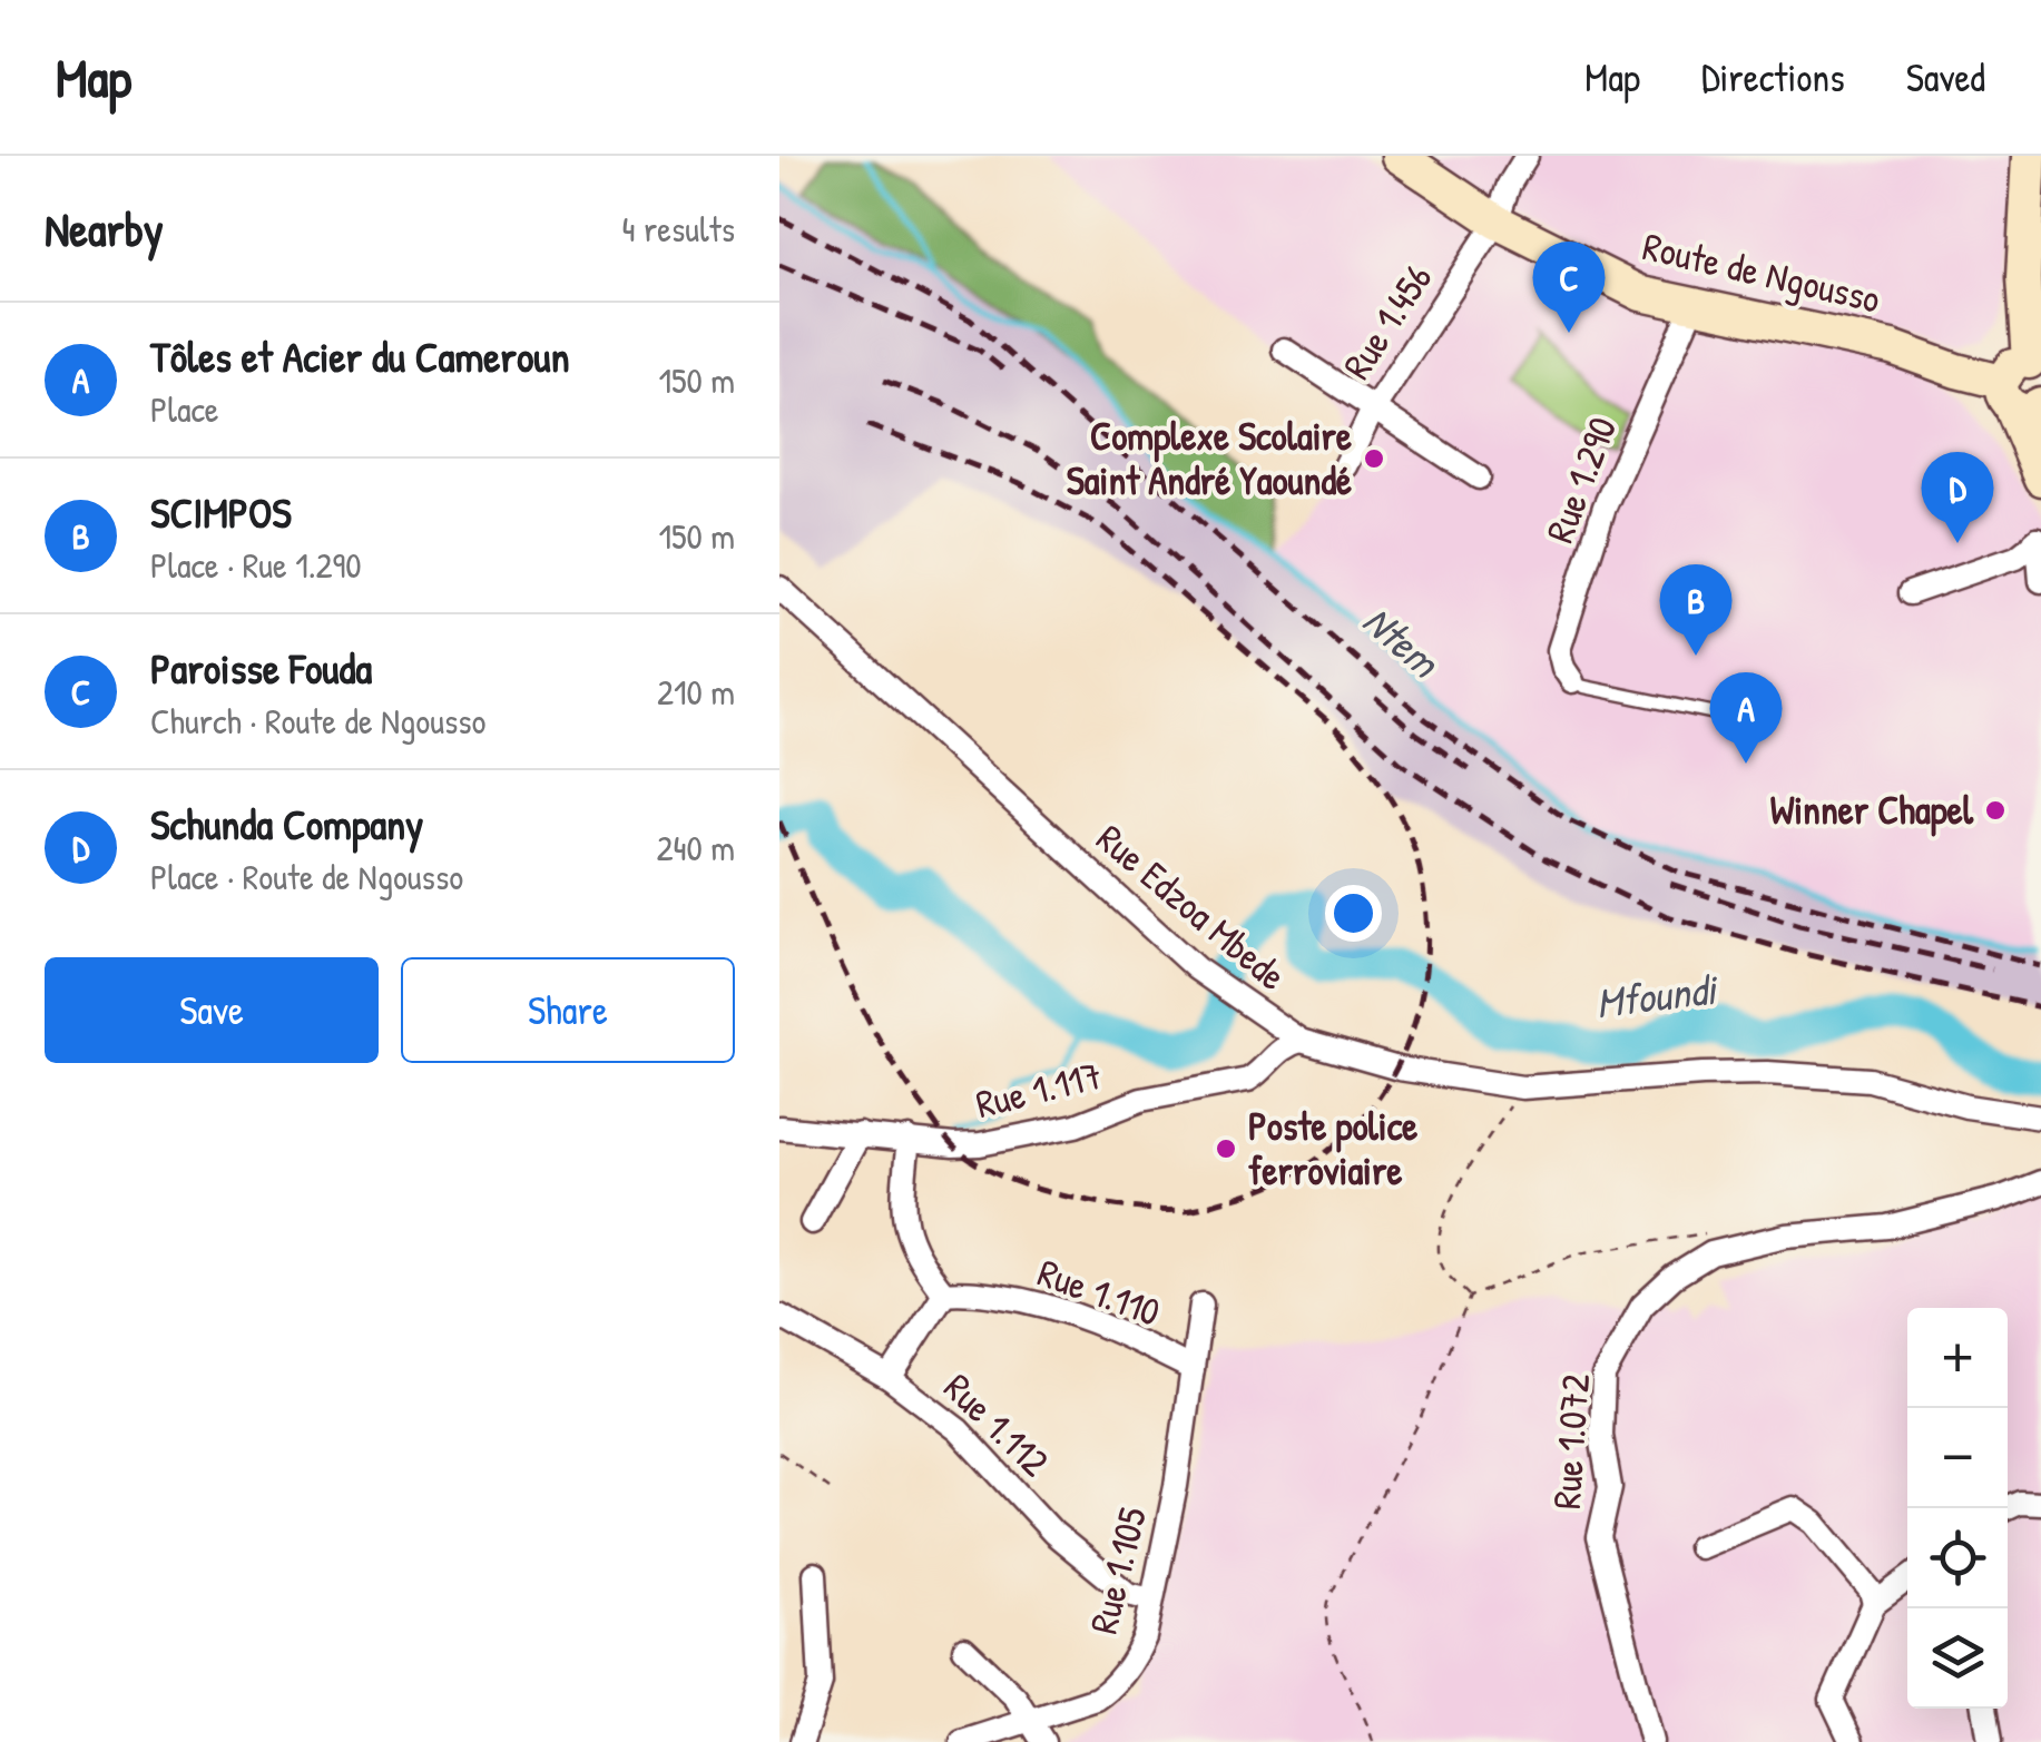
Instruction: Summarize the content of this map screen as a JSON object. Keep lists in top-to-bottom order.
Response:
{
  "streets": {
    "main road": ["Route de Ngousso"],
    "street": [
      "Rue 1.456",
      "Rue 1.290",
      "Rue Edzoa Mbede",
      "Rue 1.117",
      "Rue 1.110",
      "Rue 1.112",
      "Rue 1.072",
      "Rue 1.105"
    ]
  },
  "crossings": [
    ["Route de Ngousso", "Rue 1.456"],
    ["Route de Ngousso", "Rue 1.290"],
    ["Rue Edzoa Mbede", "Rue 1.117"],
    ["Rue 1.110", "Rue 1.105"],
    ["Rue 1.112", "Rue 1.105"]
  ],
  "water": ["Ntem", "Mfoundi"],
  "places": ["Complexe Scolaire Saint André Yaoundé", "Winner Chapel", "Poste police ferroviaire"],
  "page": {
    "header": "Map",
    "nav": ["Map", "Directions", "Saved"],
    "heading": ["Nearby", "4 results"],
    "pins": [
      "C",
      "D",
      "B",
      "A"
    ],
    "list": [
      {
        "mark": "A",
        "name": "Tôles et Acier du Cameroun",
        "note": "Place",
        "value": "150 m"
      },
      {
        "mark": "B",
        "name": "SCIMPOS",
        "note": "Place · Rue 1.290",
        "value": "150 m"
      },
      {
        "mark": "C",
        "name": "Paroisse Fouda",
        "note": "Church · Route de Ngousso",
        "value": "210 m"
      },
      {
        "mark": "D",
        "name": "Schunda Company",
        "note": "Place · Route de Ngousso",
        "value": "240 m"
      }
    ],
    "buttons": ["Save", "Share"],
    "map_buttons": ["+", "−"]
  }
}
